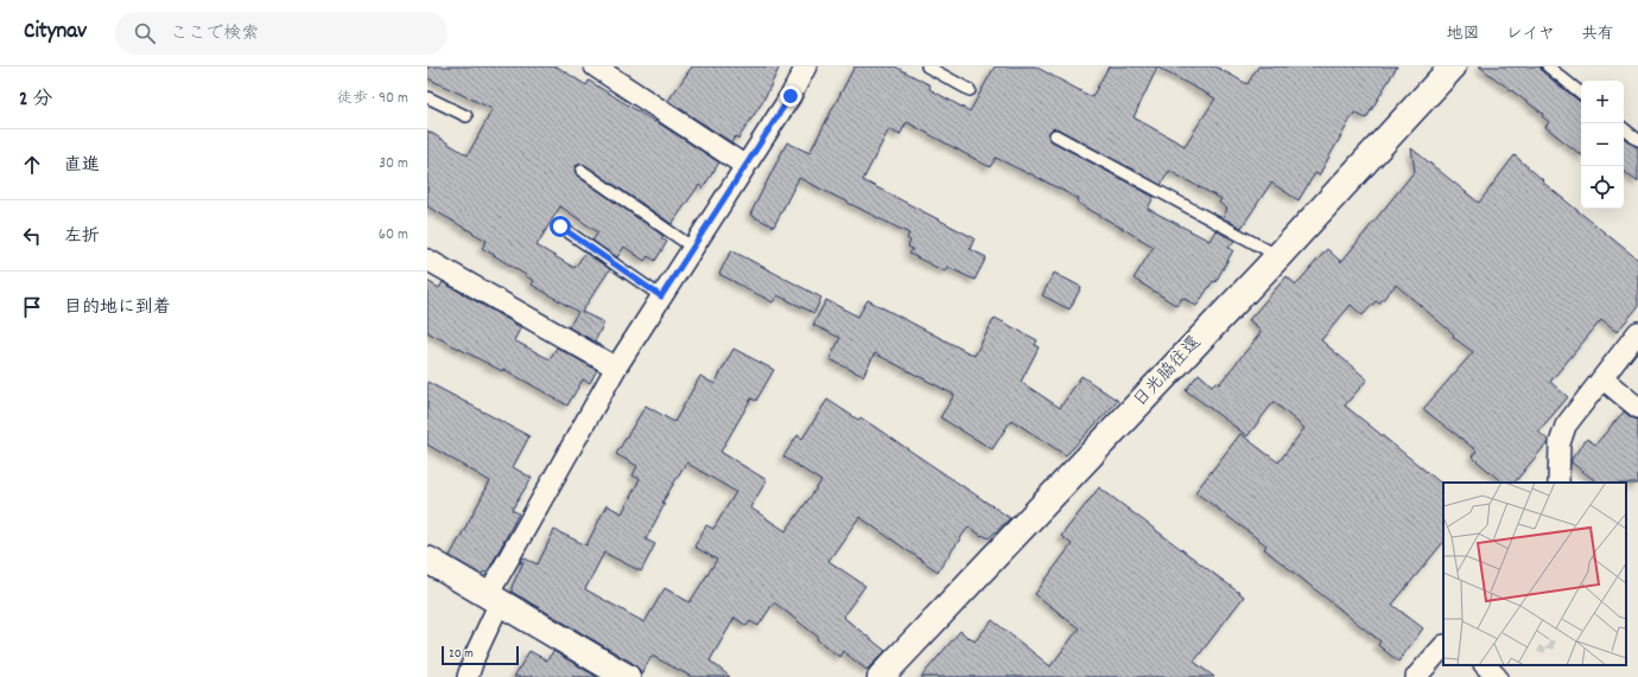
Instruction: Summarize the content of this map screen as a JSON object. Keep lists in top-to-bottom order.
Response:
{
  "streets": {
    "main road": ["日光脇往還"]
  },
  "scale_bar": "20 m",
  "page": {
    "header": "Citynav",
    "search": "ここで検索",
    "nav": ["地図", "レイヤ", "共有"],
    "heading": ["2 分", "徒歩 · 90 m"],
    "map_buttons": ["+", "−"],
    "list": [
      ["直進", "30 m"],
      ["左折", "60 m"],
      "目的地に到着"
    ],
    "scale": "20 m"
  }
}
